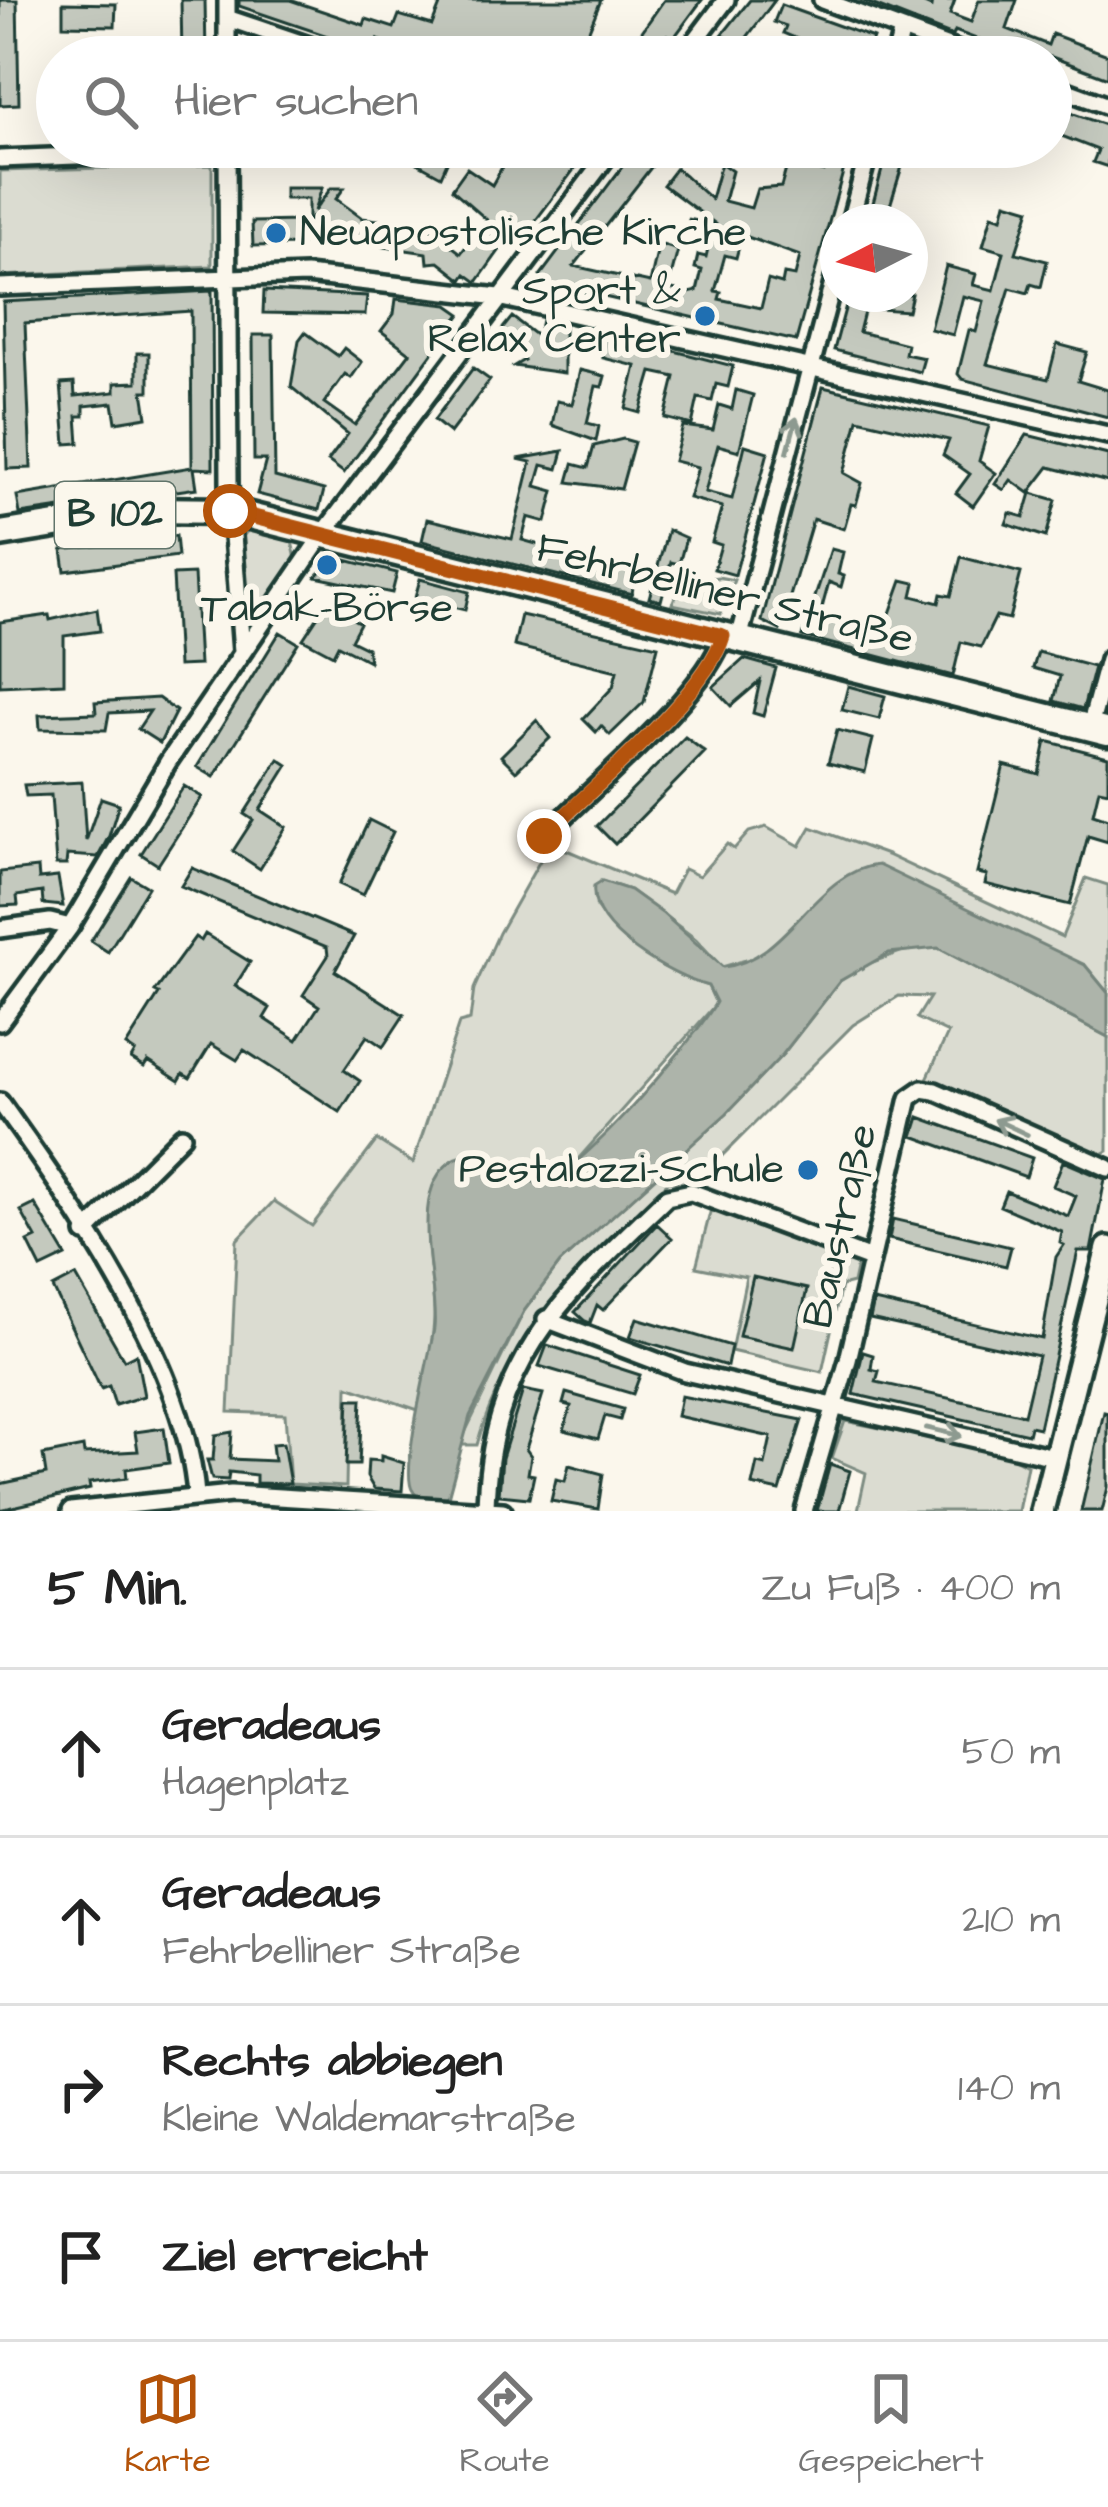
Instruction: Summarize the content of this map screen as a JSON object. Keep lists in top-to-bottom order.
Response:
{
  "streets": {
    "main road": ["B 102", "Fehrbelliner Straße"],
    "street": ["Baustraße"]
  },
  "crossings": [
    ["B 102", "Fehrbelliner Straße"]
  ],
  "places": [
    "Neuapostolische Kirche",
    "Sport & Relax Center",
    "Tabak-Börse",
    "Pestalozzi-Schule"
  ],
  "north": "left",
  "page": {
    "search": "Hier suchen",
    "heading": ["5 Min.", "Zu Fuß · 400 m"],
    "list": [
      ["Geradeaus", "Hagenplatz", "50 m"],
      ["Geradeaus", "Fehrbelliner Straße", "210 m"],
      ["Rechts abbiegen", "Kleine Waldemarstraße", "140 m"],
      "Ziel erreicht"
    ],
    "nav": ["Karte", "Route", "Gespeichert"]
  }
}
